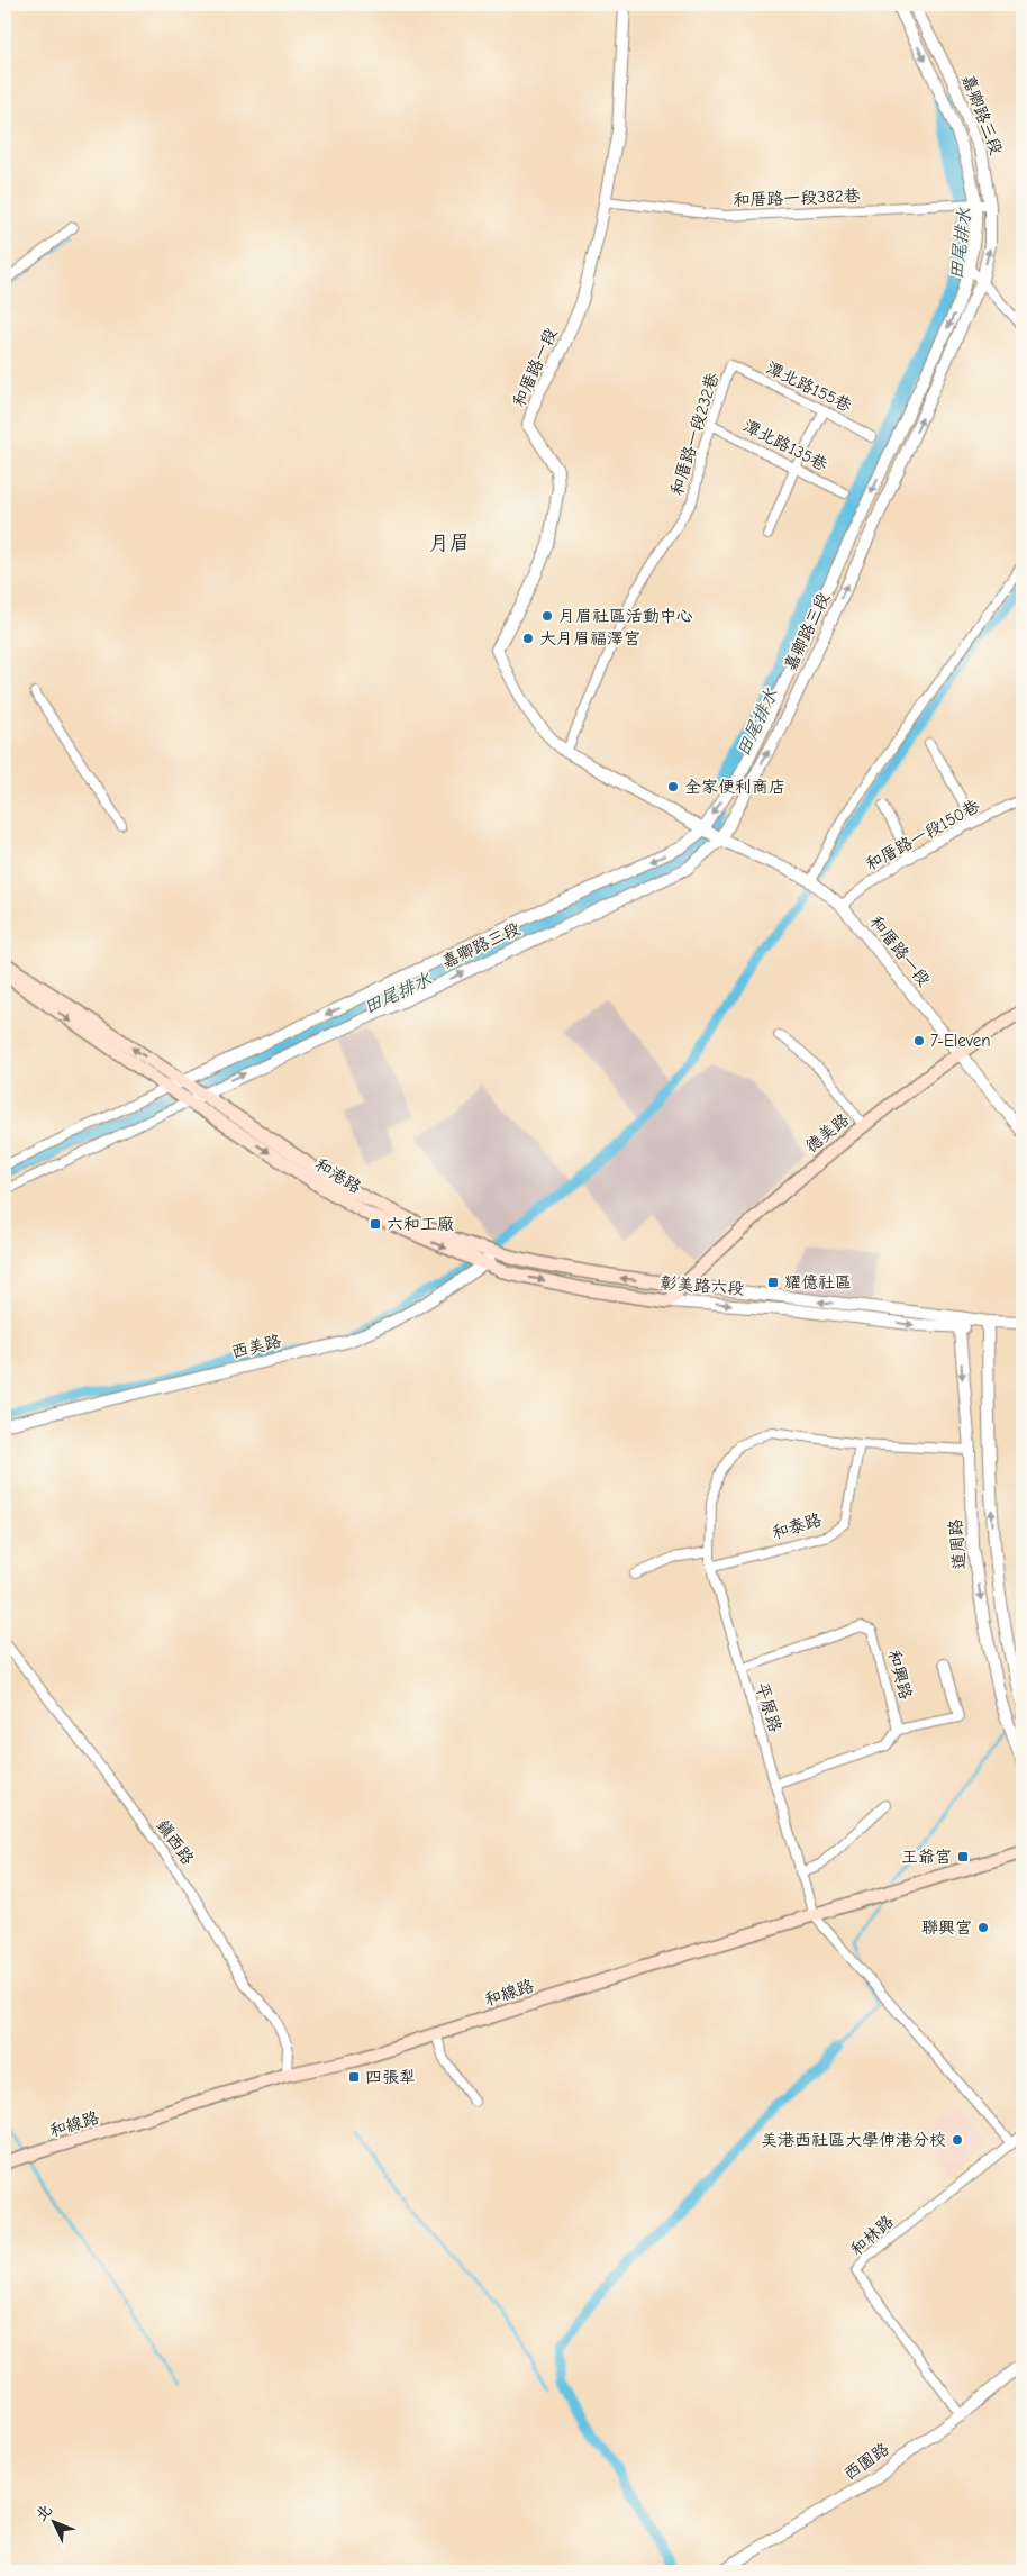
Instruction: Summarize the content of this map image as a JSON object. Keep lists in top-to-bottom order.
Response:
{
  "streets": {
    "main road": [
      "德美路",
      "和港路",
      "彰美路六段",
      "和線路"
    ],
    "street": [
      "嘉卿路三段",
      "和厝路一段382巷",
      "和厝路一段",
      "潭北路155巷",
      "和厝路一段232巷",
      "潭北路135巷",
      "和厝路一段150巷",
      "西美路",
      "和泰路",
      "道周路",
      "和興路",
      "平原路",
      "鎮西路",
      "和林路",
      "西園路"
    ]
  },
  "crossings": [
    ["嘉卿路三段", "和厝路一段382巷"],
    ["嘉卿路三段", "和厝路一段"],
    ["嘉卿路三段", "和港路"],
    ["和厝路一段382巷", "和厝路一段"],
    ["和厝路一段", "和厝路一段232巷"],
    ["和厝路一段", "和厝路一段150巷"],
    ["和厝路一段", "德美路"],
    ["潭北路155巷", "和厝路一段232巷"],
    ["和厝路一段232巷", "潭北路135巷"],
    ["德美路", "彰美路六段"],
    ["和港路", "彰美路六段"],
    ["和港路", "西美路"],
    ["彰美路六段", "西美路"],
    ["彰美路六段", "道周路"],
    ["和泰路", "平原路"],
    ["道周路", "平原路"],
    ["和興路", "平原路"],
    ["平原路", "和線路"],
    ["平原路", "和林路"],
    ["鎮西路", "和線路"],
    ["和林路", "西園路"]
  ],
  "districts": ["月眉"],
  "water": ["田尾排水"],
  "places": {
    "other": [
      "月眉社區活動中心",
      "大月眉福澤宮",
      "全家便利商店",
      "7-Eleven",
      "聯興宮",
      "美港西社區大學伸港分校"
    ],
    "transit": [
      "六和工廠",
      "耀億社區",
      "王爺宮",
      "四張犁"
    ]
  },
  "north": "top left"
}
